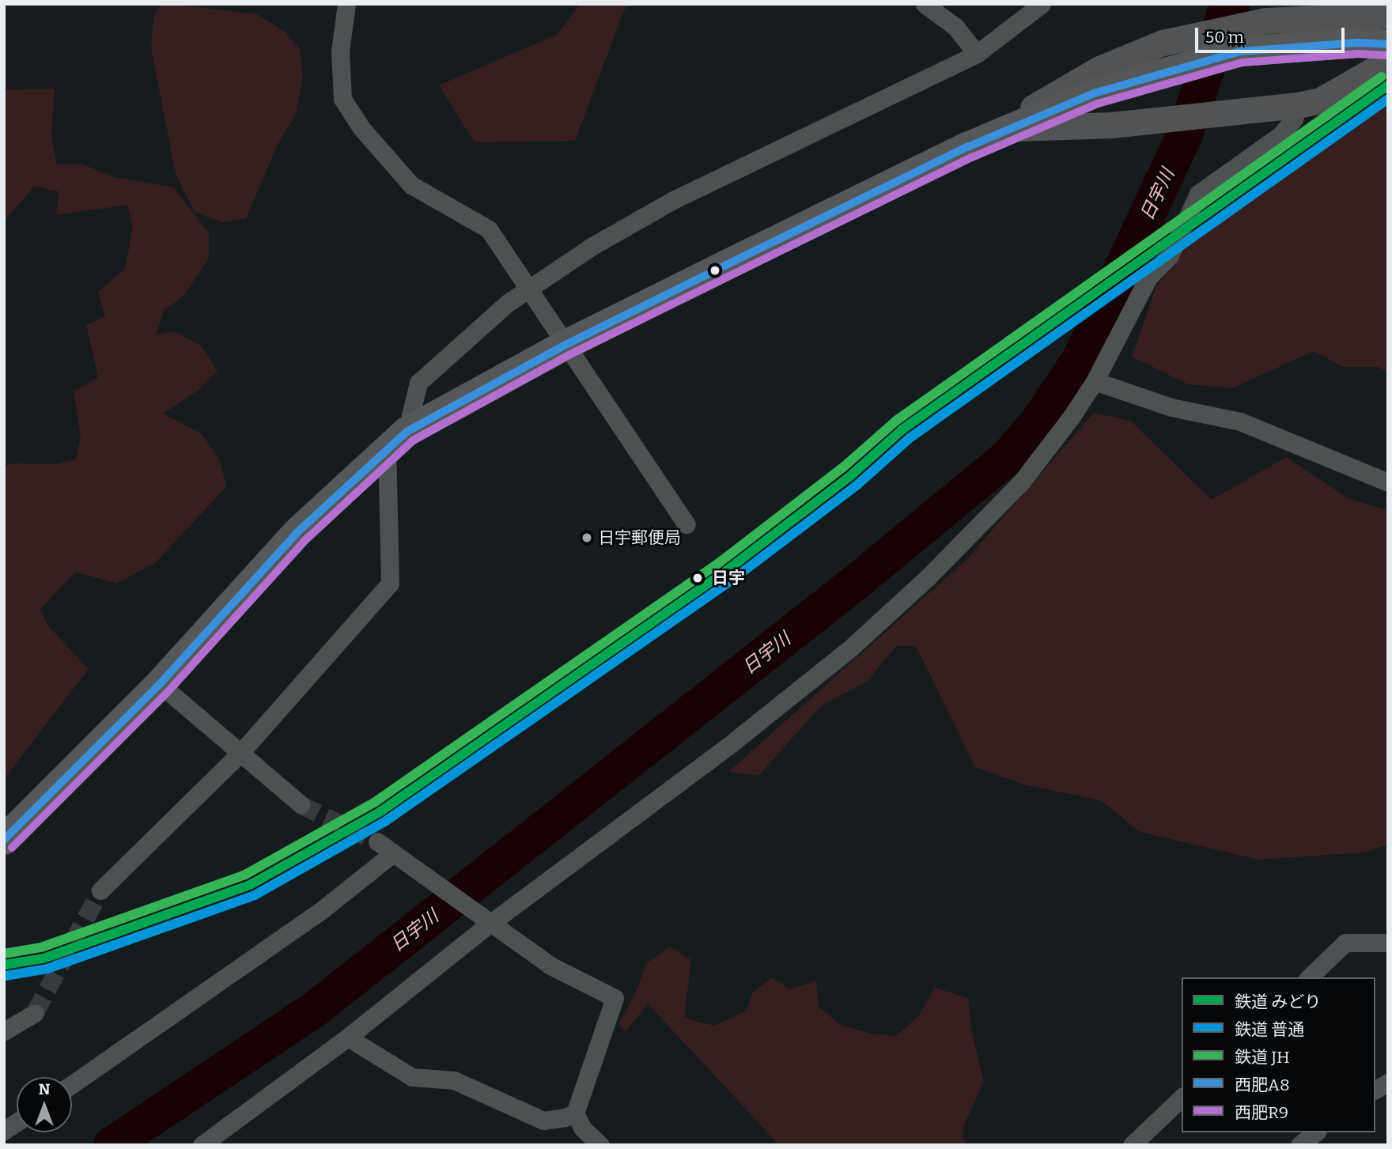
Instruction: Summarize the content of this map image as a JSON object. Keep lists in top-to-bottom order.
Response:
{
  "water": ["日宇川"],
  "places": ["日宇郵便局", "日宇"],
  "lines": [
    "transit line 西肥A8",
    "transit line 西肥R9",
    "rail line JH",
    "rail line みどり",
    "rail line 普通"
  ],
  "legend": [
    "鉄道 みどり",
    "鉄道 普通",
    "鉄道 JH",
    "西肥A8",
    "西肥R9"
  ],
  "scale_bar": "50 m",
  "north": "top"
}
